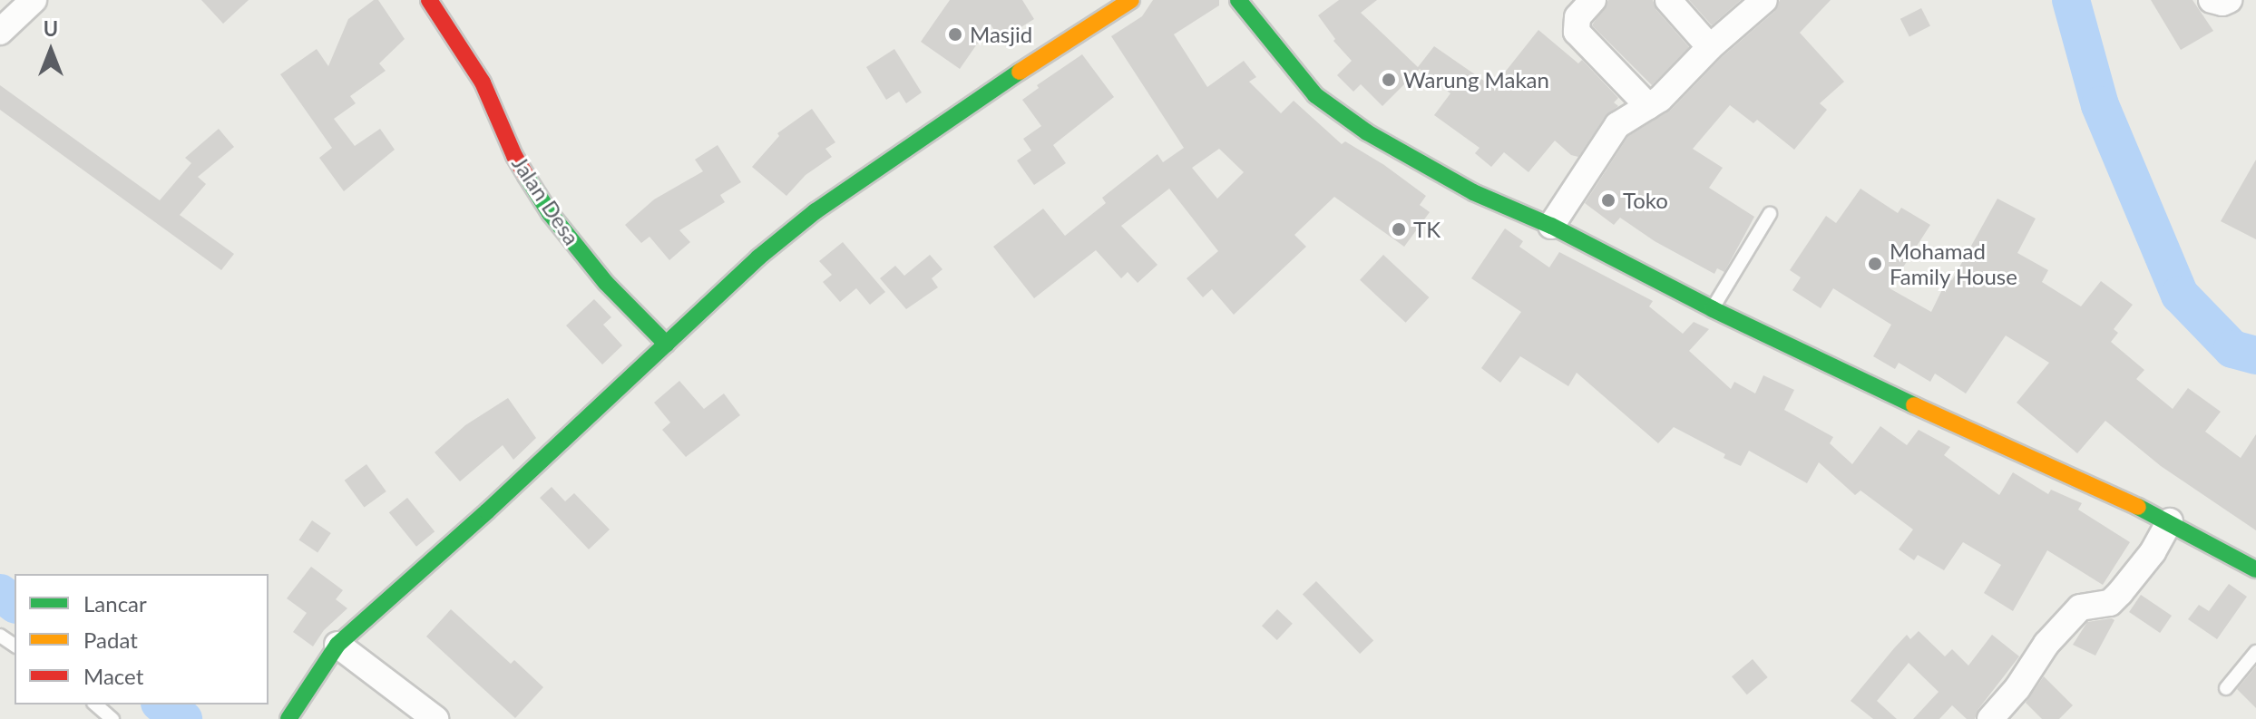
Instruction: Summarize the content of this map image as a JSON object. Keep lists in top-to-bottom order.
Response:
{
  "streets": {
    "street": ["Jalan Desa"]
  },
  "places": [
    "Masjid",
    "Warung Makan",
    "Toko",
    "TK",
    "Mohamad Family House"
  ],
  "legend": ["Lancar", "Padat", "Macet"],
  "north": "top"
}
